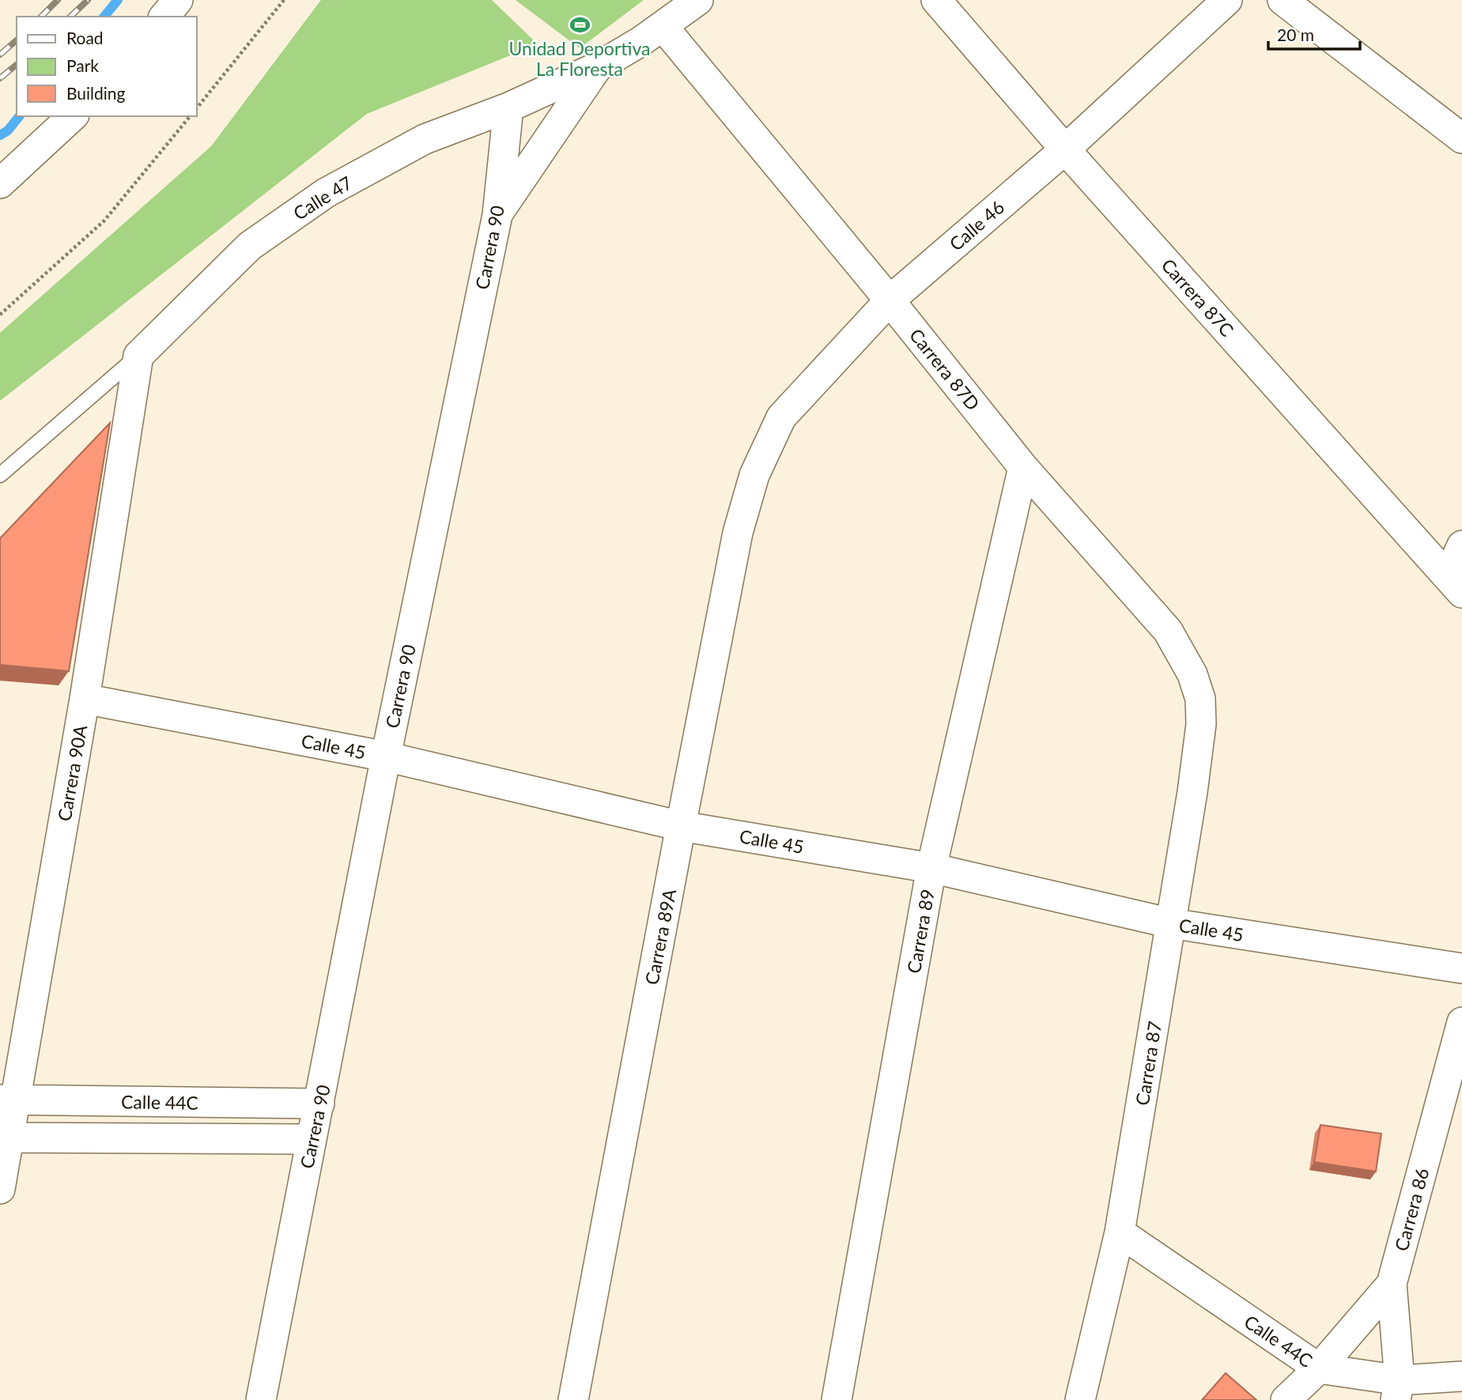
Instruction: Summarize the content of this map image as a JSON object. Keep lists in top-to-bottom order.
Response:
{
  "streets": {
    "street": [
      "Calle 47",
      "Calle 46",
      "Carrera 90",
      "Carrera 87C",
      "Carrera 87D",
      "Calle 45",
      "Carrera 90A",
      "Carrera 89",
      "Carrera 89A",
      "Carrera 87",
      "Calle 44C",
      "Carrera 86"
    ]
  },
  "crossings": [
    ["Calle 47", "Carrera 90"],
    ["Calle 47", "Carrera 87D"],
    ["Calle 47", "Carrera 90A"],
    ["Calle 46", "Carrera 87C"],
    ["Calle 46", "Carrera 87D"],
    ["Calle 46", "Carrera 89A"],
    ["Carrera 90", "Calle 45"],
    ["Carrera 90", "Calle 44C"],
    ["Carrera 87D", "Carrera 89"],
    ["Carrera 87D", "Carrera 87"],
    ["Calle 45", "Carrera 90A"],
    ["Calle 45", "Carrera 89"],
    ["Calle 45", "Carrera 89A"],
    ["Calle 45", "Carrera 87"],
    ["Carrera 90A", "Calle 44C"],
    ["Carrera 87", "Calle 44C"],
    ["Calle 44C", "Carrera 86"]
  ],
  "places": {
    "sports": ["Unidad Deportiva La Floresta"]
  },
  "legend": ["Road", "Park", "Building"],
  "scale_bar": "20 m"
}
